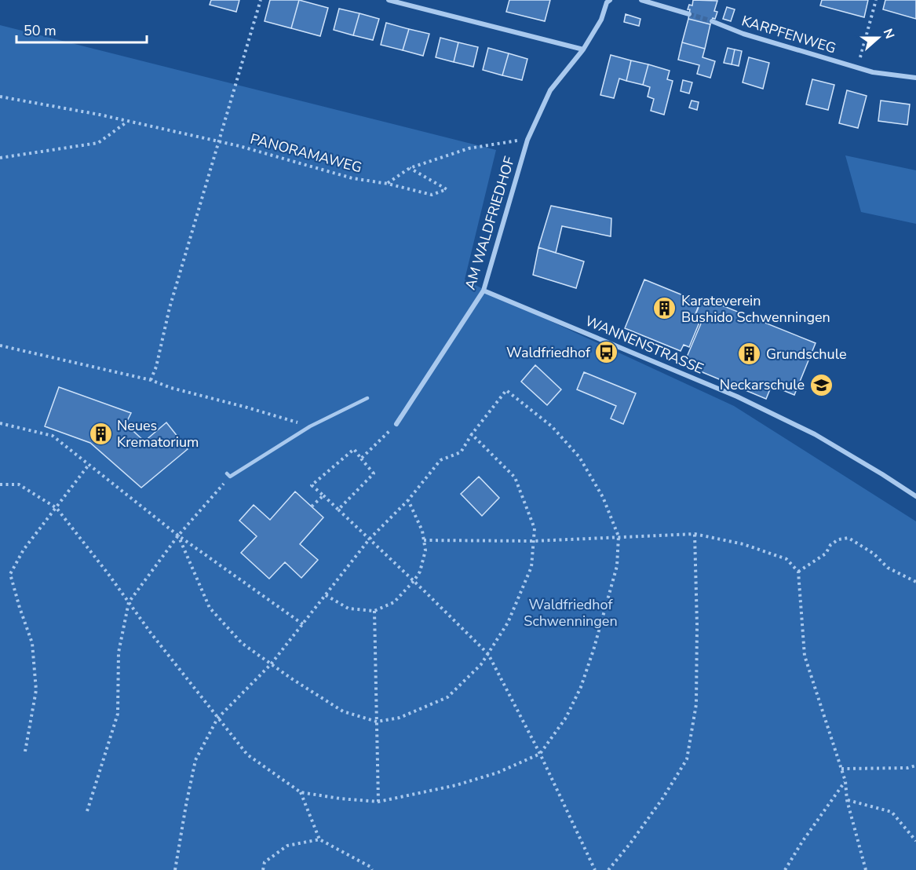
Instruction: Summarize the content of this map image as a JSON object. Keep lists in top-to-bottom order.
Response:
{
  "streets": {
    "street": ["KARPFENWEG", "AM WALDFRIEDHOF", "WANNENSTRASSE"],
    "path": ["PANORAMAWEG"]
  },
  "crossings": [
    ["AM WALDFRIEDHOF", "WANNENSTRASSE"]
  ],
  "parks": ["Waldfriedhof Schwenningen"],
  "places": {
    "building": ["Karateverein Bushido Schwenningen", "Grundschule", "Neues Krematorium"],
    "bus stop": ["Waldfriedhof"],
    "school or university": ["Neckarschule"]
  },
  "scale_bar": "50 m",
  "north": "right"
}
